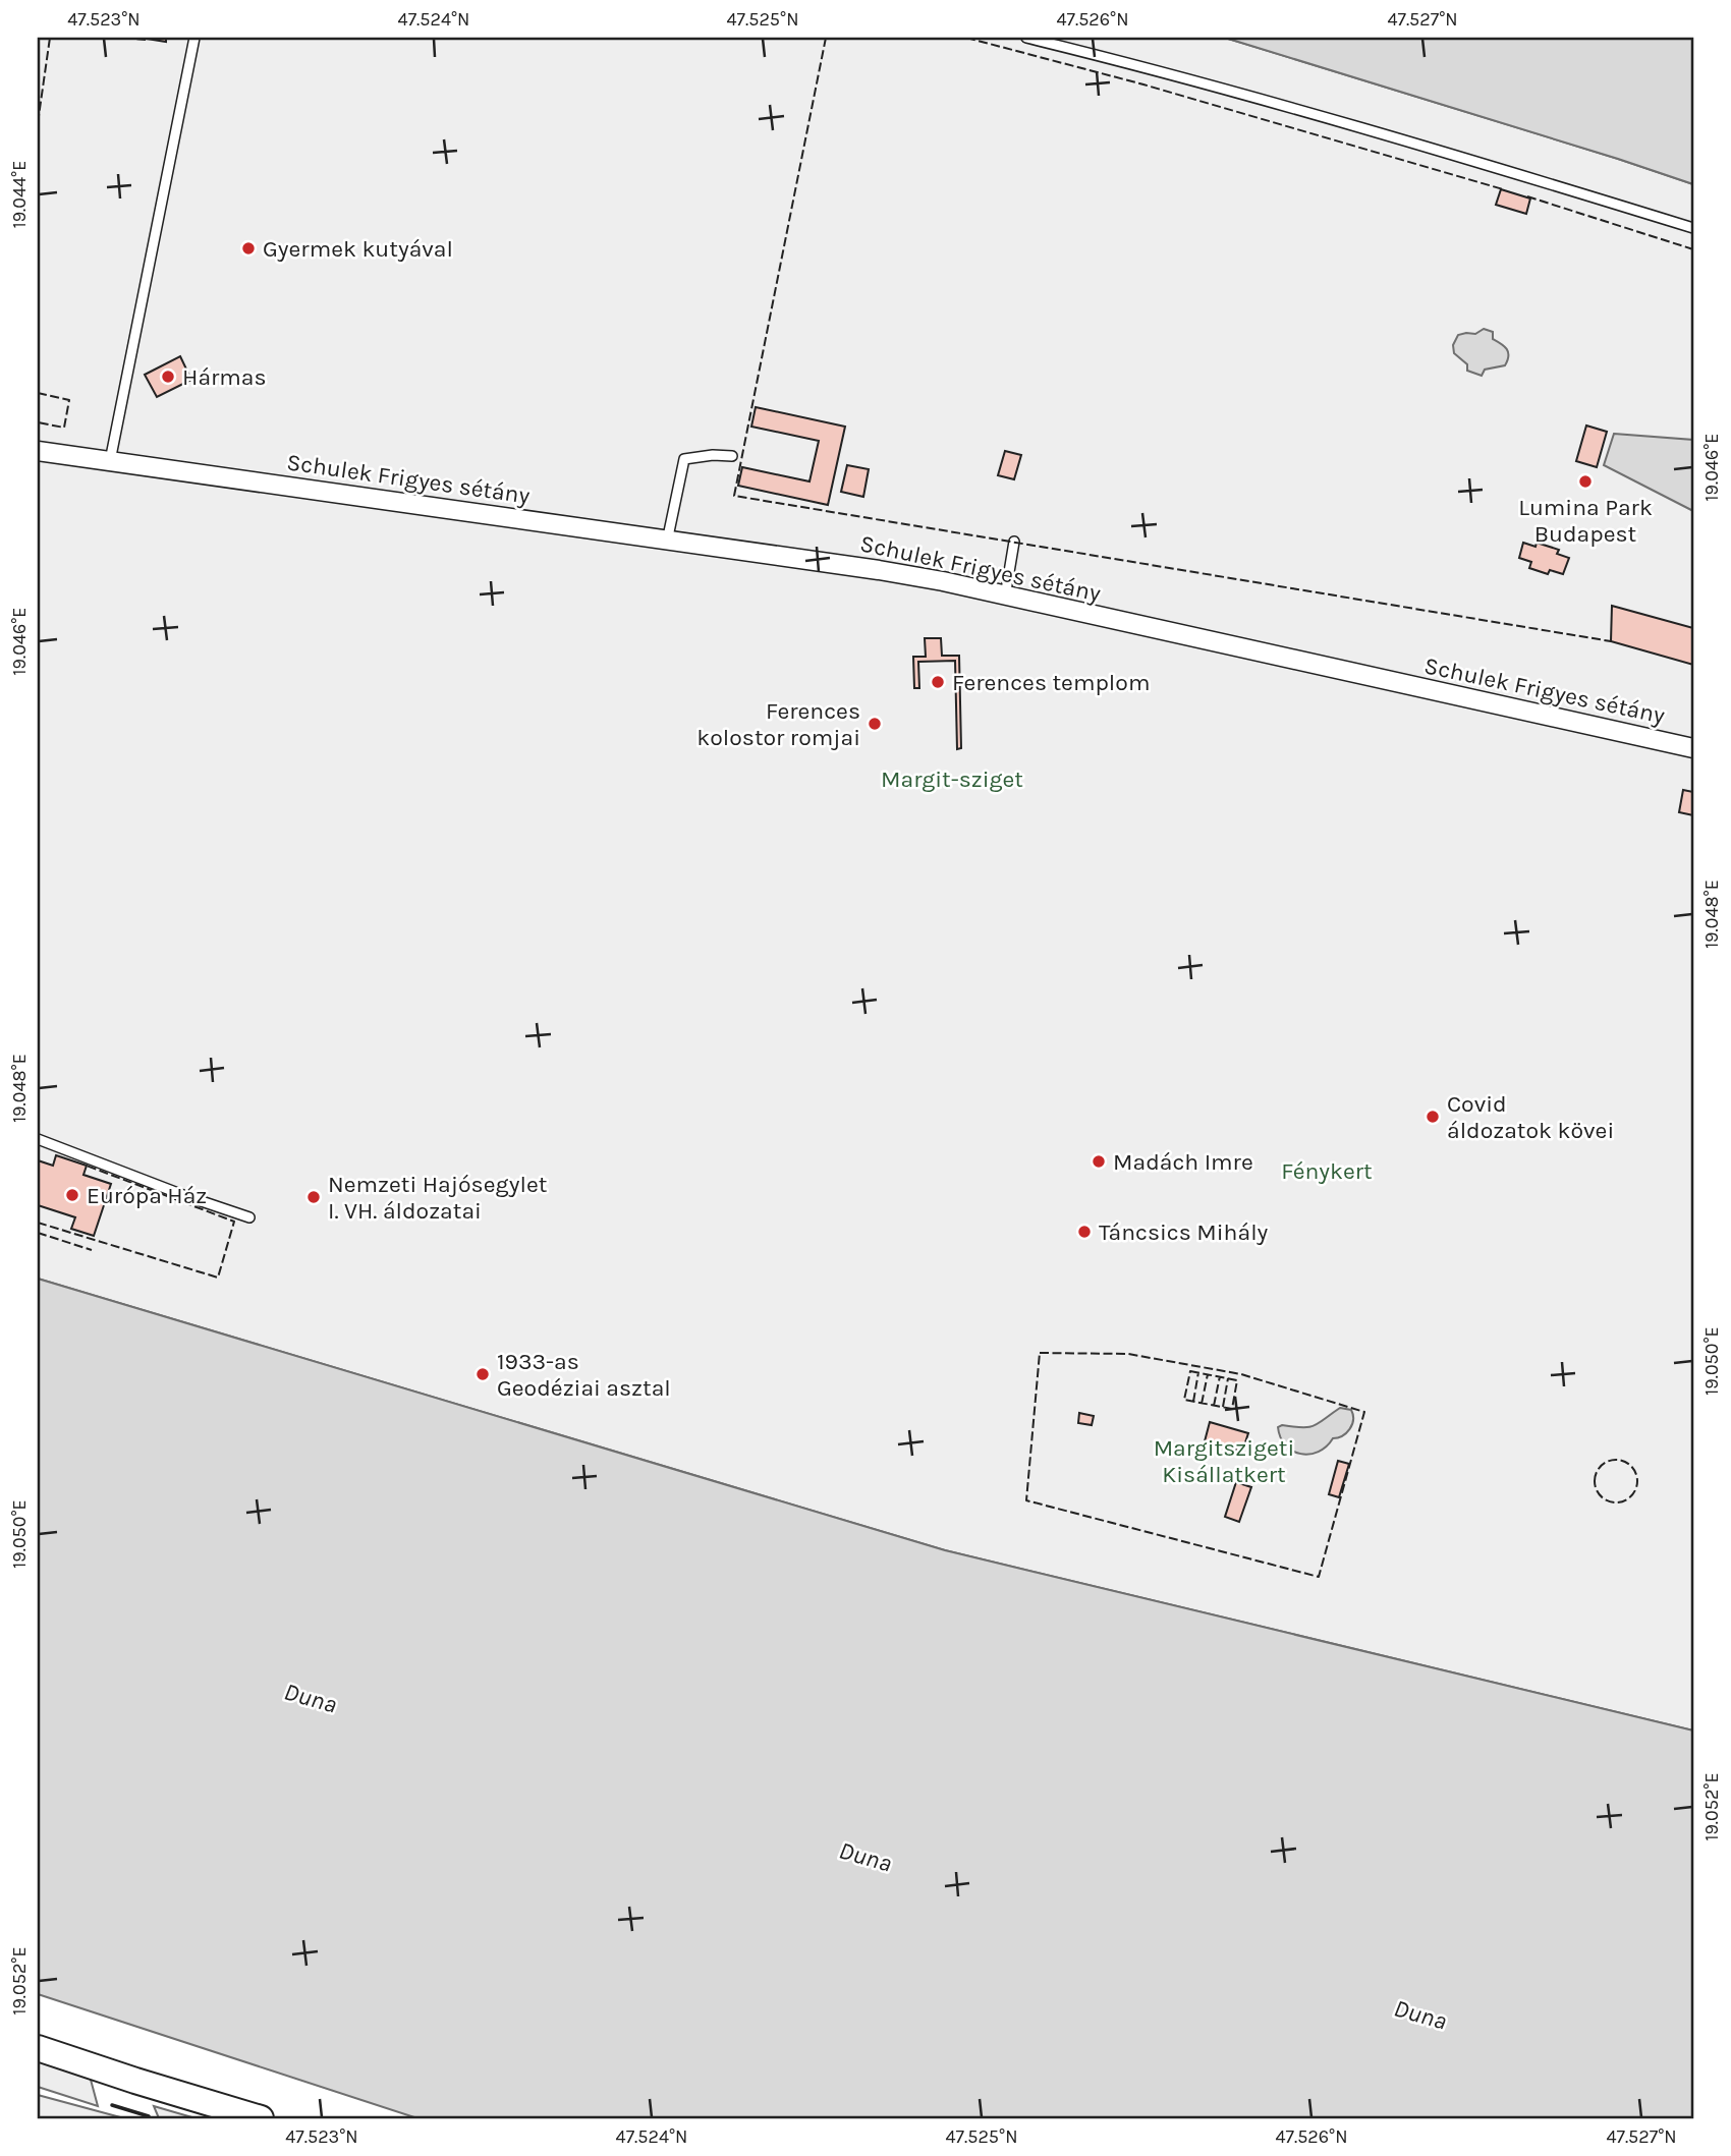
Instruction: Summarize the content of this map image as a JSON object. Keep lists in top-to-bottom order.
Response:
{
  "streets": {
    "street": ["Schulek Frigyes sétány"]
  },
  "water": ["Duna"],
  "parks": ["Margit-sziget", "Fénykert", "Margitszigeti Kisállatkert"],
  "places": [
    "Gyermek kutyával",
    "Hármas",
    "Lumina Park Budapest",
    "Ferences templom",
    "Ferences kolostor romjai",
    "Covid áldozatok kövei",
    "Madách Imre",
    "Európa Ház",
    "Nemzeti Hajósegylet I. VH. áldozatai",
    "Táncsics Mihály",
    "1933-as Geodéziai asztal"
  ],
  "coordinates": [
    "47.523°N",
    "47.524°N",
    "47.525°N",
    "47.526°N",
    "47.527°N",
    "19.044°E",
    "19.046°E",
    "19.048°E",
    "19.050°E",
    "19.052°E"
  ]
}
